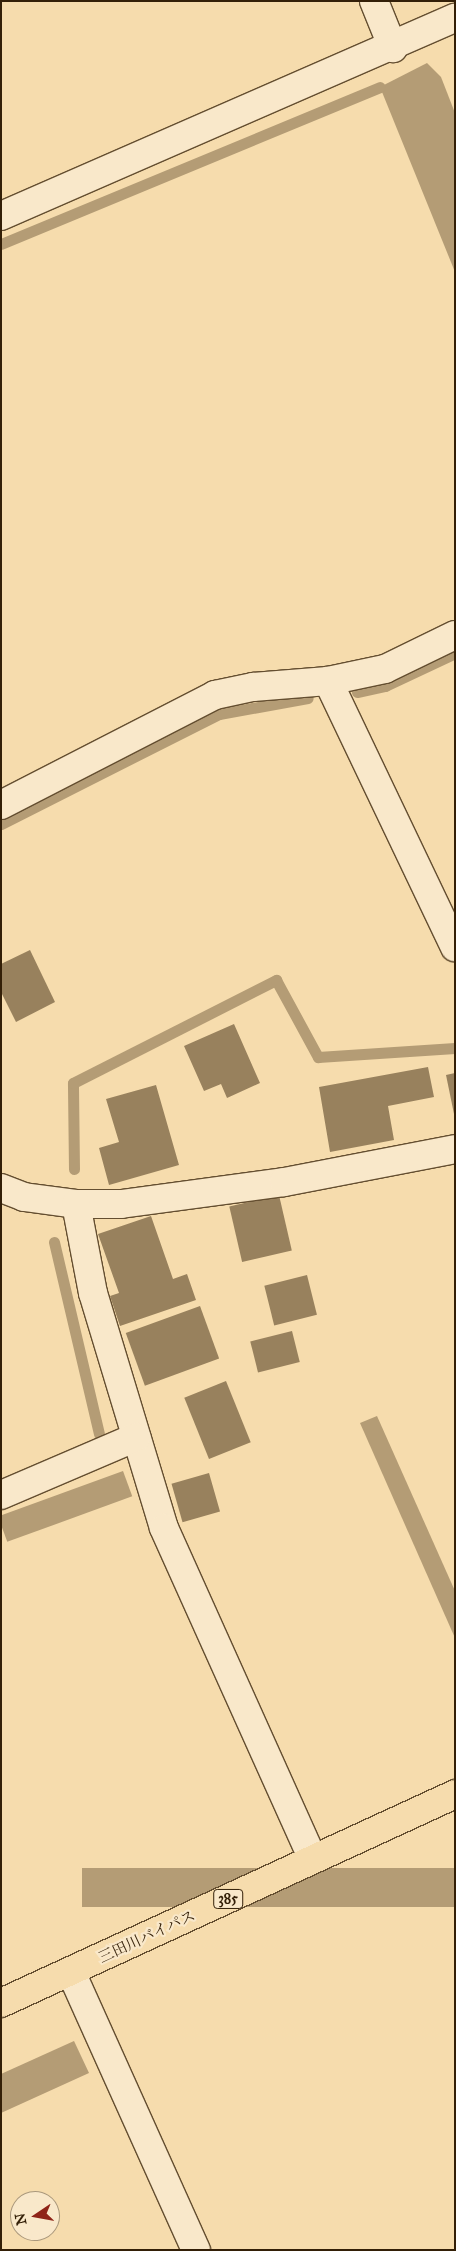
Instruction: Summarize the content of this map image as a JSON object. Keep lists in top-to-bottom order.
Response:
{
  "streets": {
    "highway": ["385", "三田川バイパス"]
  },
  "north": "left"
}
